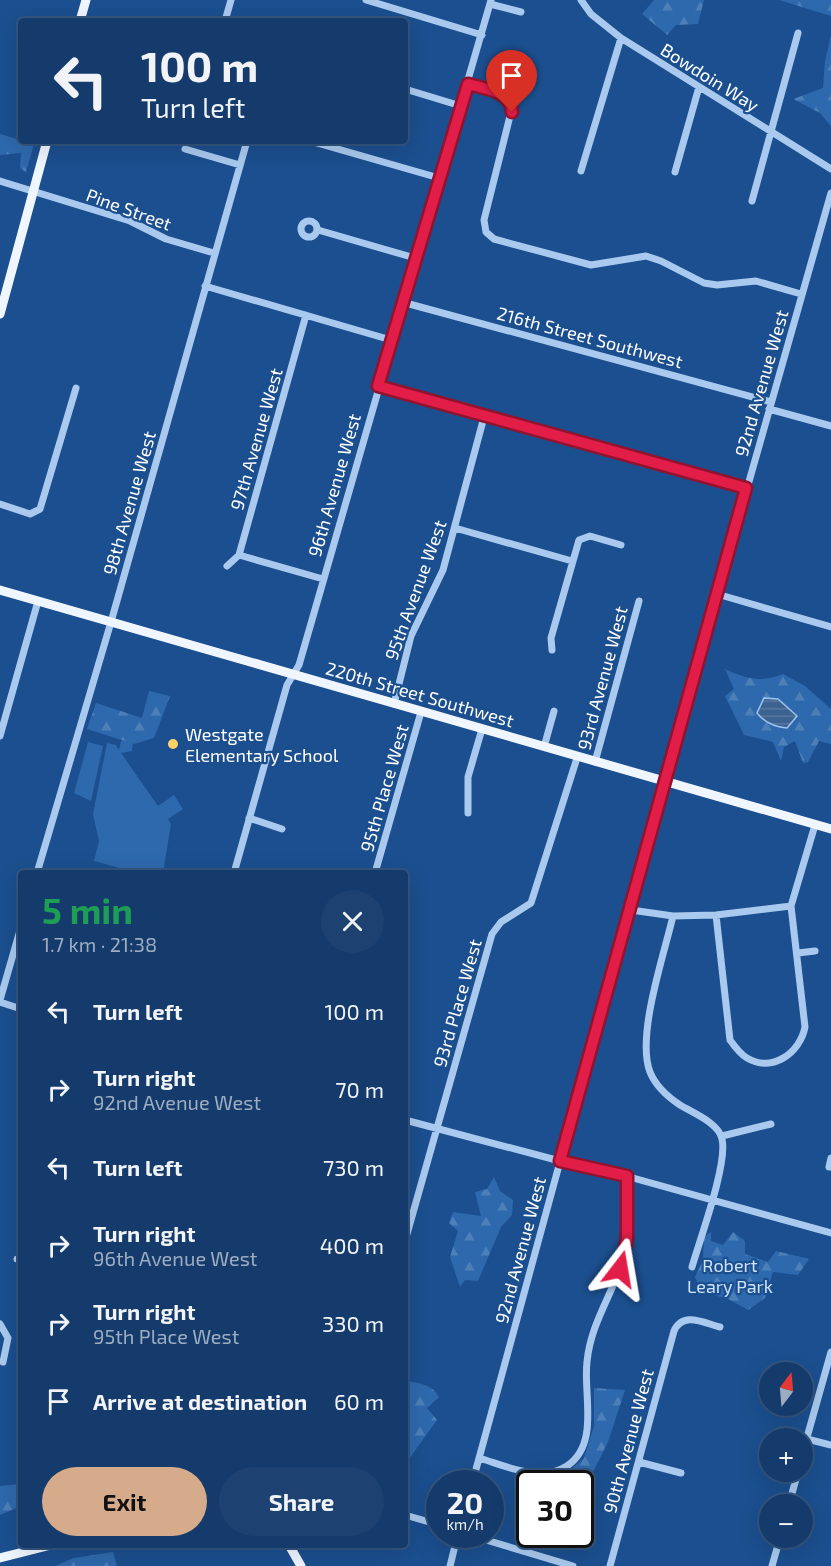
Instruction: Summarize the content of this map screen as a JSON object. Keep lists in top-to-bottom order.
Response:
{
  "streets": {
    "main road": ["220th Street Southwest"],
    "street": [
      "Bowdoin Way",
      "Pine Street",
      "216th Street Southwest",
      "92nd Avenue West",
      "97th Avenue West",
      "96th Avenue West",
      "98th Avenue West",
      "95th Avenue West",
      "93rd Avenue West",
      "95th Place West",
      "93rd Place West",
      "90th Avenue West"
    ]
  },
  "crossings": [
    ["Pine Street", "98th Avenue West"],
    ["216th Street Southwest", "92nd Avenue West"],
    ["216th Street Southwest", "96th Avenue West"],
    ["92nd Avenue West", "220th Street Southwest"],
    ["96th Avenue West", "220th Street Southwest"],
    ["98th Avenue West", "220th Street Southwest"],
    ["95th Avenue West", "220th Street Southwest"],
    ["93rd Avenue West", "220th Street Southwest"],
    ["220th Street Southwest", "95th Place West"],
    ["220th Street Southwest", "93rd Place West"]
  ],
  "parks": ["Robert Leary Park"],
  "places": ["Westgate Elementary School"],
  "north": "top",
  "page": {
    "turn": ["100 m", "Turn left"],
    "heading": ["5 min", "1.7 km · 21:38"],
    "list": [
      {
        "name": "Turn left",
        "value": "100 m"
      },
      {
        "name": "Turn right",
        "note": "92nd Avenue West",
        "value": "70 m"
      },
      {
        "name": "Turn left",
        "value": "730 m"
      },
      {
        "name": "Turn right",
        "note": "96th Avenue West",
        "value": "400 m"
      },
      {
        "name": "Turn right",
        "note": "95th Place West",
        "value": "330 m"
      },
      {
        "name": "Arrive at destination",
        "value": "60 m"
      }
    ],
    "map_buttons": ["+", "−"],
    "buttons": ["Exit", "Share"],
    "speed": "20 km/h",
    "limit": "30"
  }
}
